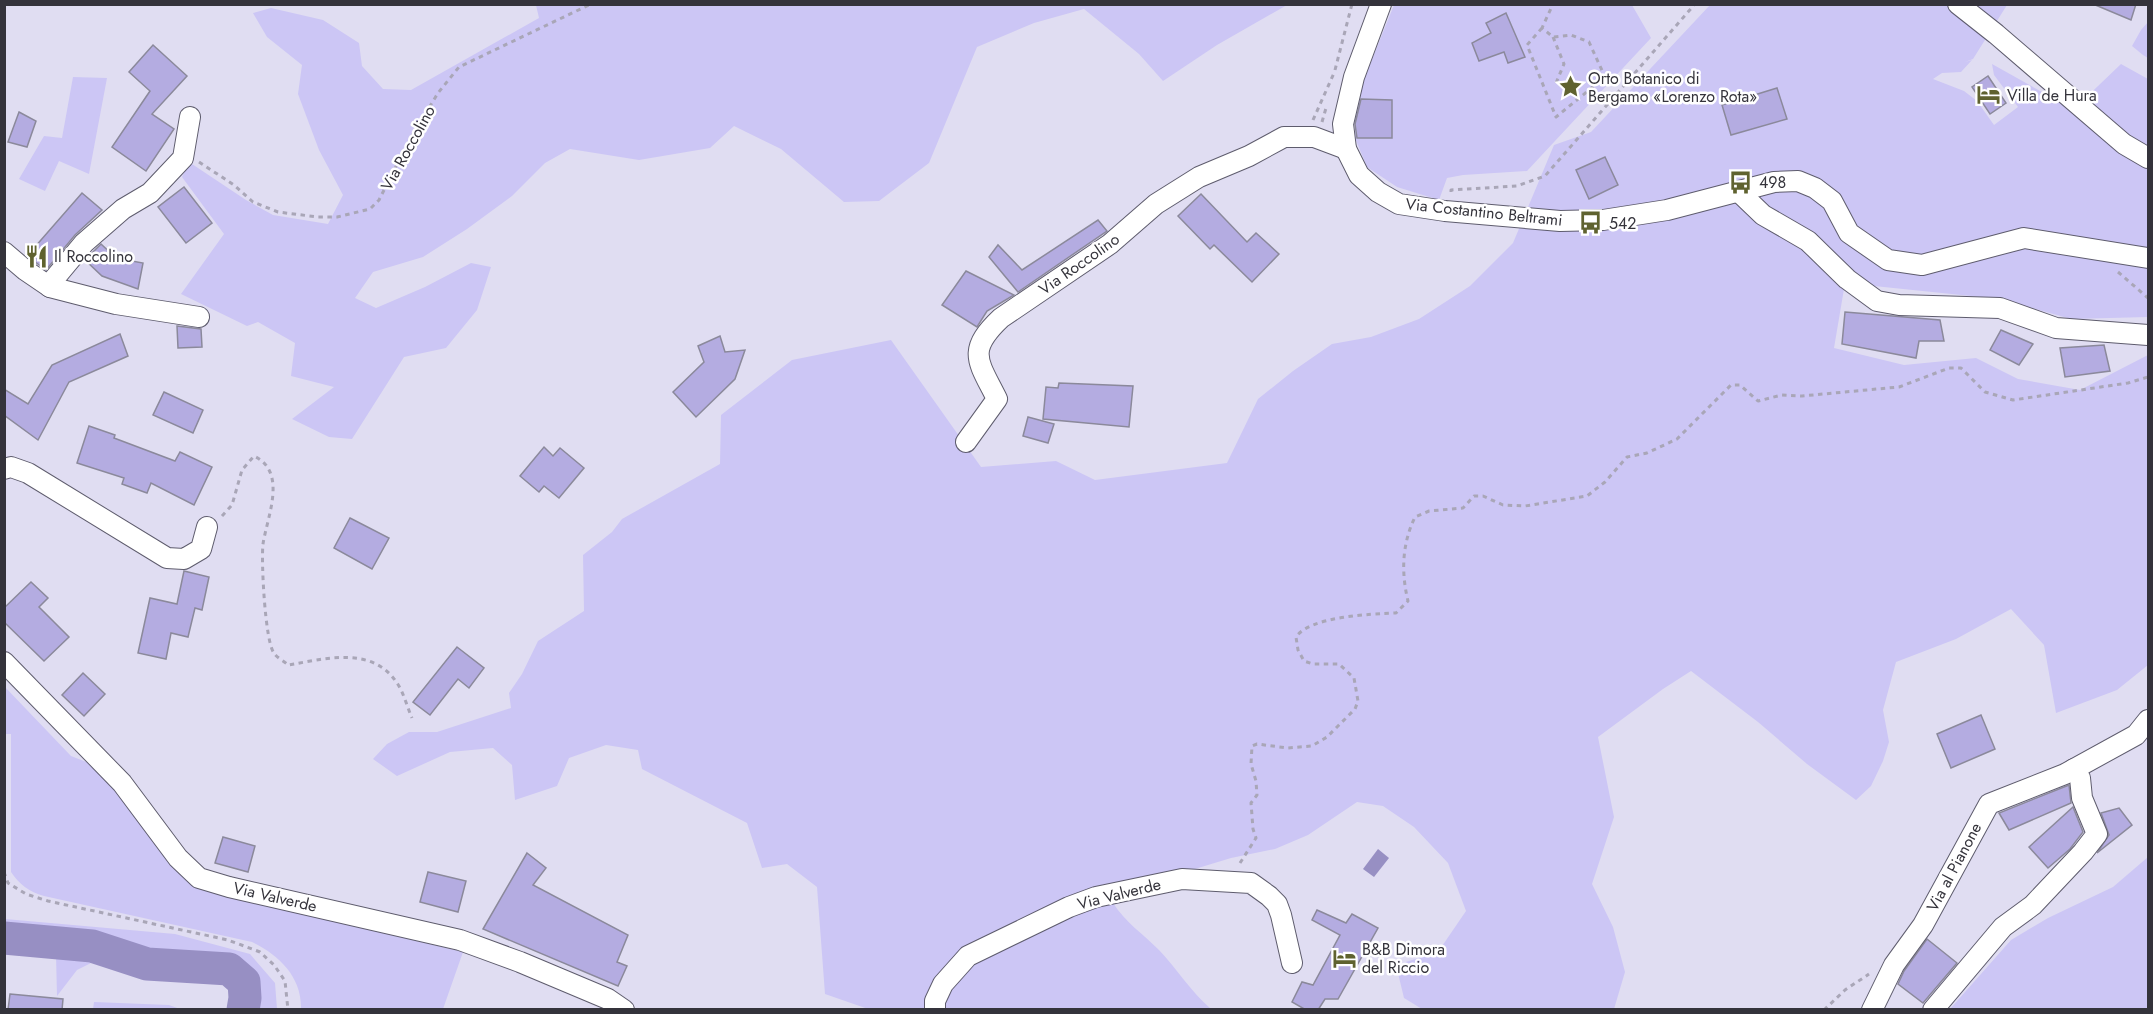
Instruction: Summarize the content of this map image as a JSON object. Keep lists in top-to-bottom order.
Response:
{
  "streets": {
    "street": [
      "Via Roccolino",
      "Via Costantino Beltrami",
      "Via al Pianone",
      "Via Valverde"
    ]
  },
  "crossings": [
    ["Via Roccolino", "Via Costantino Beltrami"]
  ],
  "places": {
    "place": ["Orto Botanico di Bergamo «Lorenzo Rota»"],
    "hotel": ["Villa de Hura", "B&B Dimora del Riccio"],
    "bus stop": ["498", "542"],
    "restaurant": ["Il Roccolino"]
  }
}
